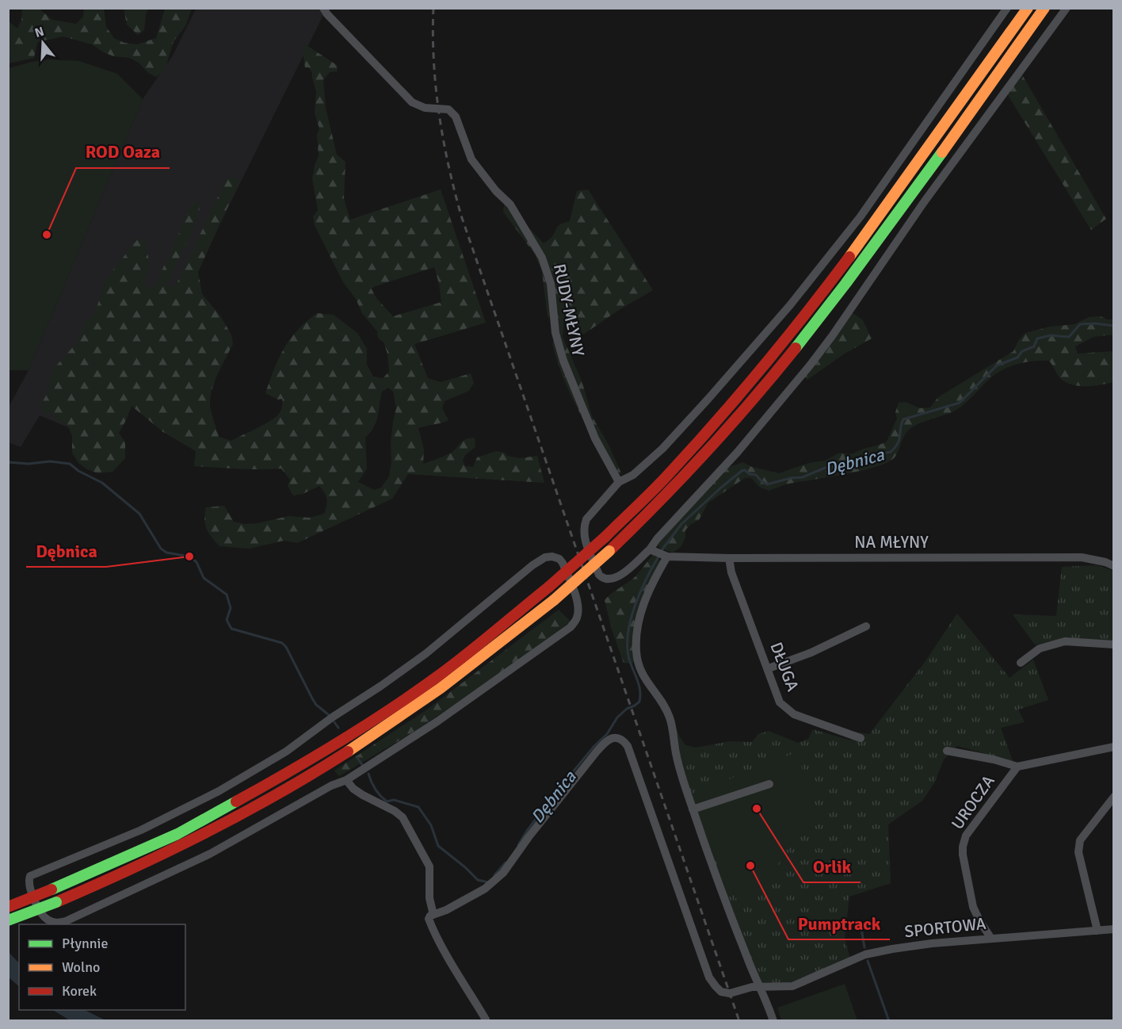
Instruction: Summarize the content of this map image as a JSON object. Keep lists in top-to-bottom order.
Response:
{
  "streets": {
    "street": [
      "RUDY-MŁYNY",
      "NA MŁYNY",
      "DŁUGA",
      "UROCZA",
      "SPORTOWA"
    ]
  },
  "crossings": [
    ["NA MŁYNY", "DŁUGA"],
    ["UROCZA", "SPORTOWA"]
  ],
  "water": ["Dębnica"],
  "places": [
    "ROD Oaza",
    "Dębnica",
    "Orlik",
    "Pumptrack"
  ],
  "legend": ["Płynnie", "Wolno", "Korek"],
  "north": "top"
}
